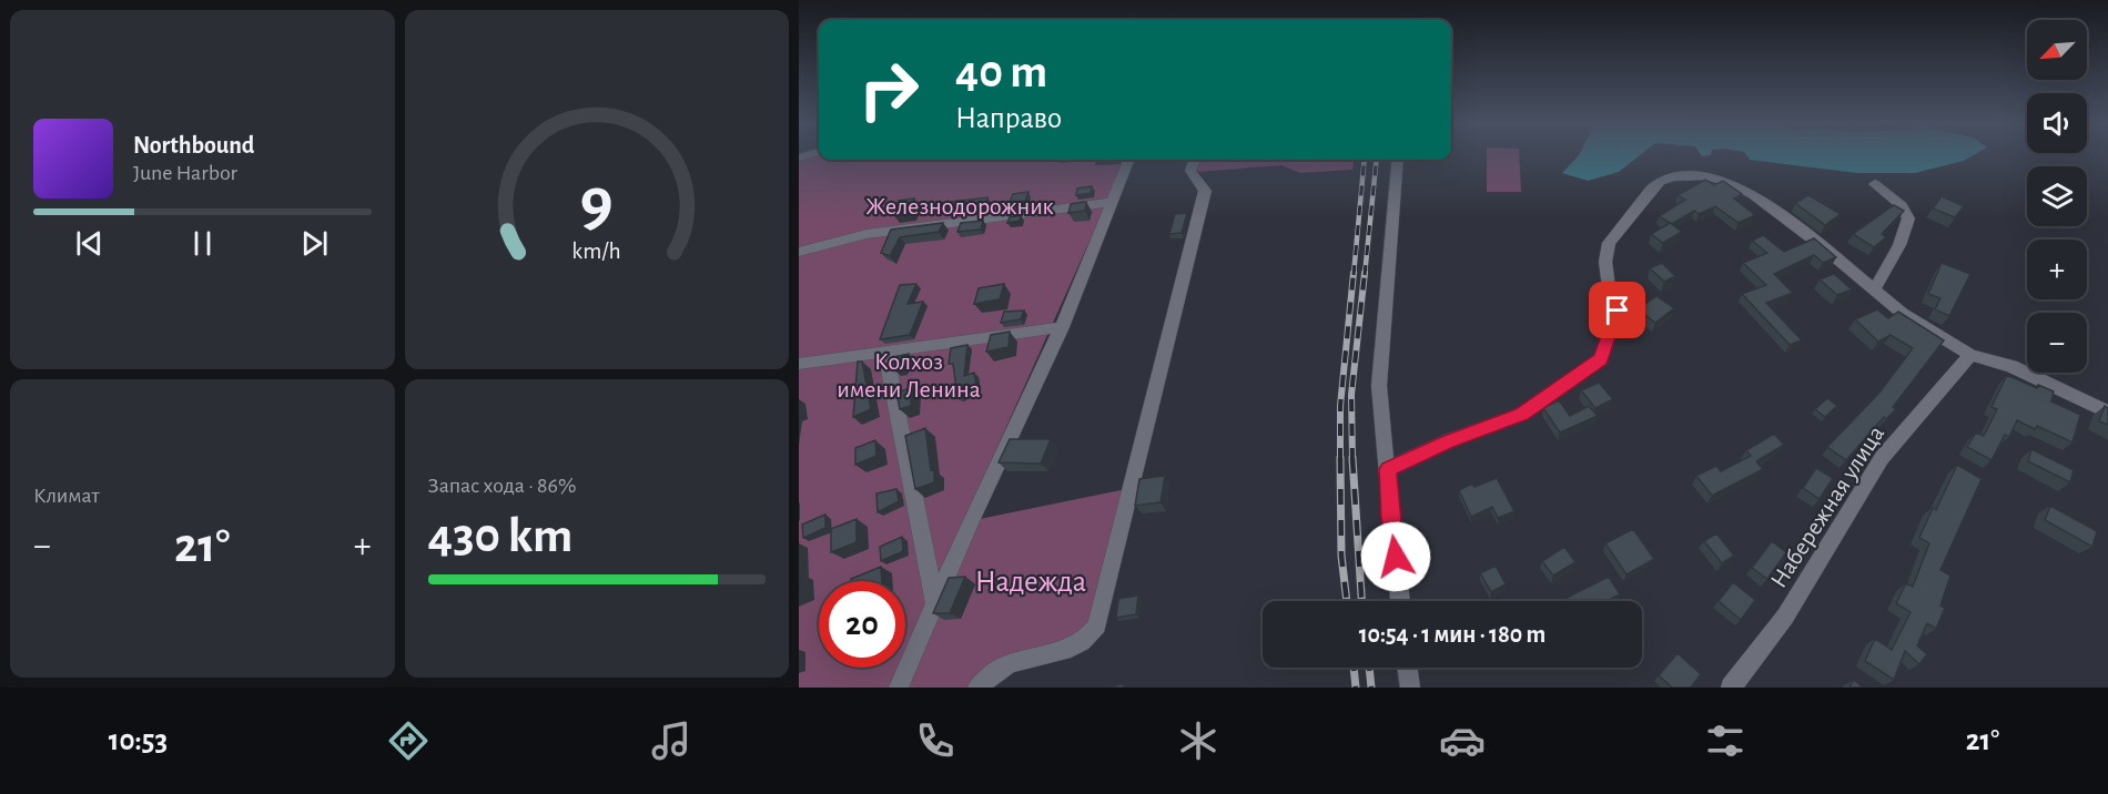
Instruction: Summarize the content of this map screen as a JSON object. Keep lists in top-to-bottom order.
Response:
{
  "streets": {
    "street": ["Набережная улица"]
  },
  "parks": ["Железнодорожник", "Колхоз имени Ленина", "Надежда"],
  "north": "bottom left",
  "page": {
    "map_buttons": ["+", "−"],
    "turn": ["40 m", "Направо"],
    "song": ["Northbound", "June Harbor"],
    "tile": [
      "Климат",
      ["Запас хода · 86%", "430 km"]
    ],
    "heat": ["−", "21°", "+"],
    "limit": "20",
    "trip": "10:54 · 1 мин · 180 m",
    "tabs": ["10:53", "21°"],
    "gauge": ["9", "km/h"]
  }
}
